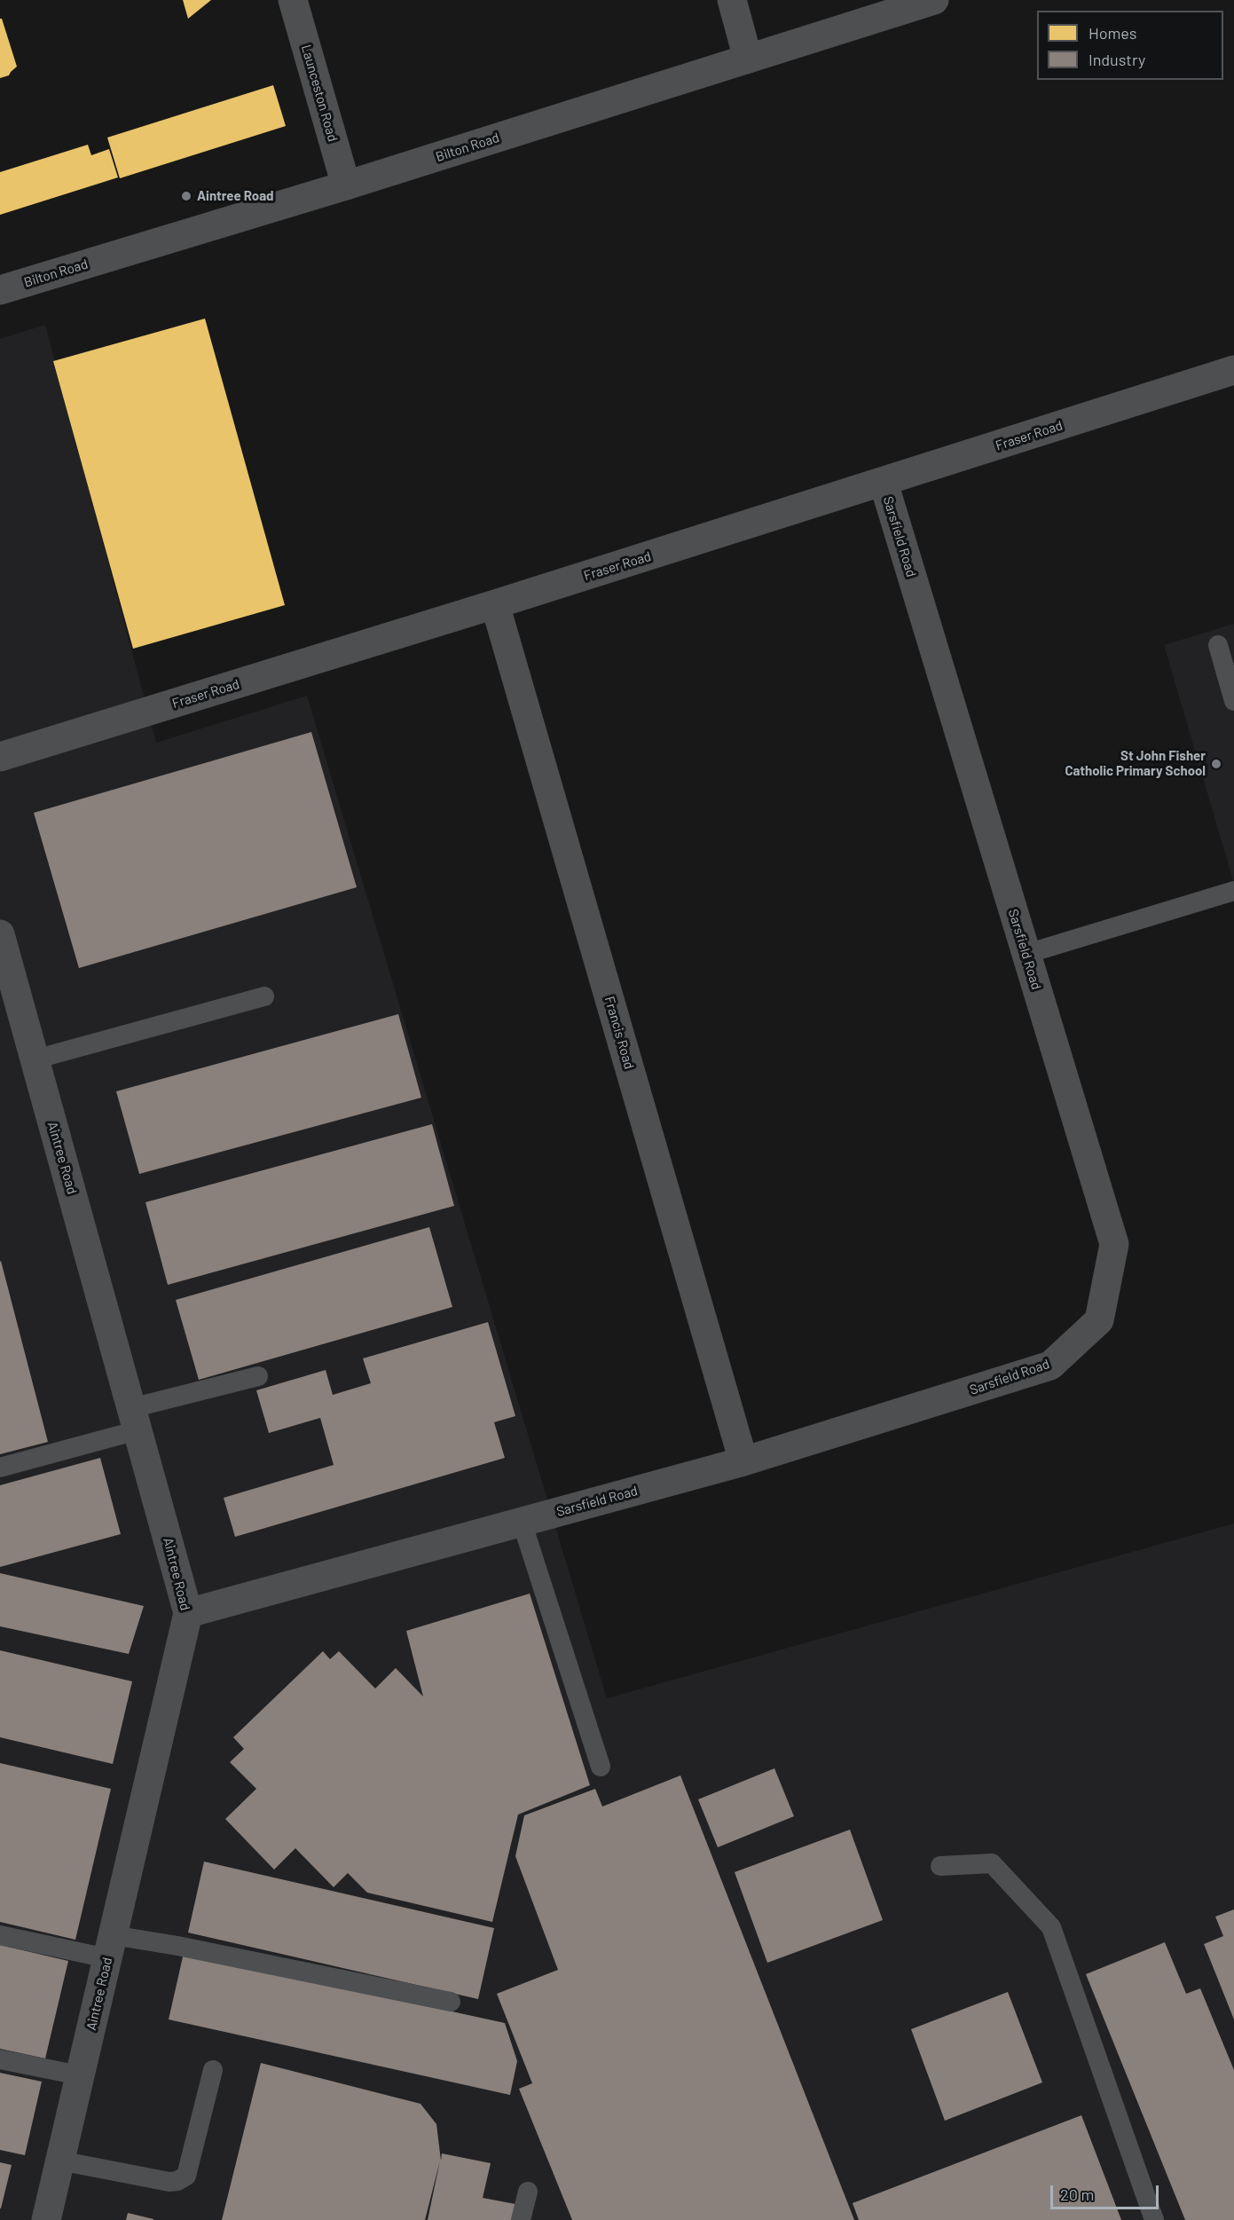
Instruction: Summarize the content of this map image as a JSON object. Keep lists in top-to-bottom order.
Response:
{
  "streets": {
    "street": [
      "Launceston Road",
      "Bilton Road",
      "Fraser Road",
      "Sarsfield Road",
      "Francis Road",
      "Aintree Road"
    ]
  },
  "crossings": [
    ["Launceston Road", "Bilton Road"],
    ["Fraser Road", "Sarsfield Road"],
    ["Fraser Road", "Francis Road"],
    ["Sarsfield Road", "Francis Road"],
    ["Sarsfield Road", "Aintree Road"]
  ],
  "places": ["Aintree Road", "St John Fisher Catholic Primary School"],
  "legend": ["Homes", "Industry"],
  "scale_bar": "20 m"
}
